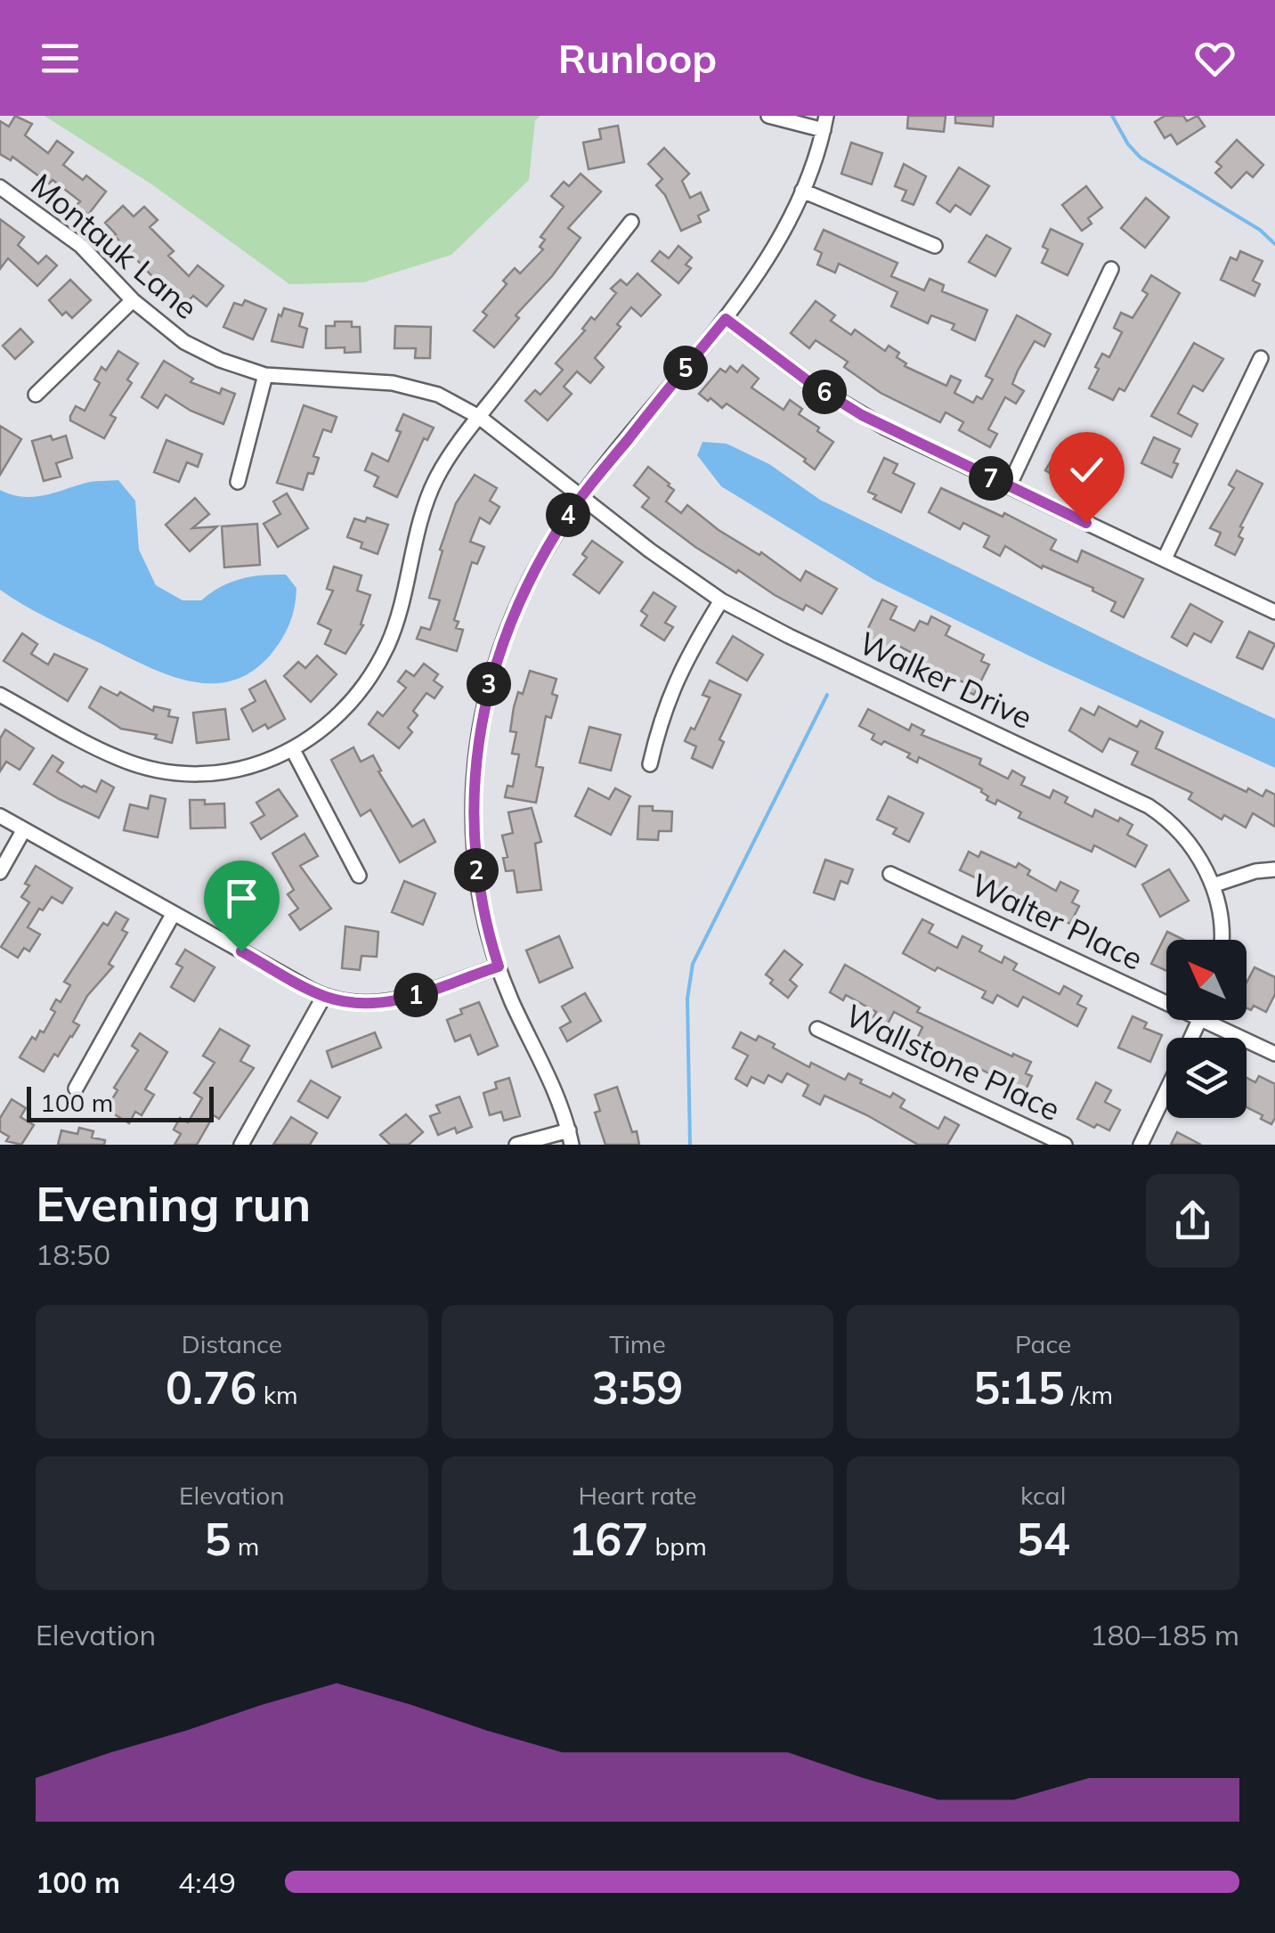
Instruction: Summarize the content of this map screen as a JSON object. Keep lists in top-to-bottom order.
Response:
{
  "streets": {
    "street": [
      "Montauk Lane",
      "Walker Drive",
      "Walter Place",
      "Wallstone Place"
    ]
  },
  "crossings": [
    ["Montauk Lane", "Walker Drive"]
  ],
  "scale_bar": "100 m",
  "north": "top left",
  "page": {
    "header": "Runloop",
    "pins": [
      "5",
      "6",
      "7",
      "4",
      "3",
      "2",
      "1"
    ],
    "scale": "100 m",
    "heading": ["Evening run", "18:50"],
    "stats": [
      ["Distance", "0.76 km"],
      ["Time", "3:59"],
      ["Pace", "5:15 /km"],
      ["Elevation", "5 m"],
      ["Heart rate", "167 bpm"],
      ["kcal", "54"]
    ],
    "chart": ["Elevation", "180–185 m"],
    "list": [
      {
        "name": "100 m",
        "note": "4:49"
      }
    ]
  }
}
